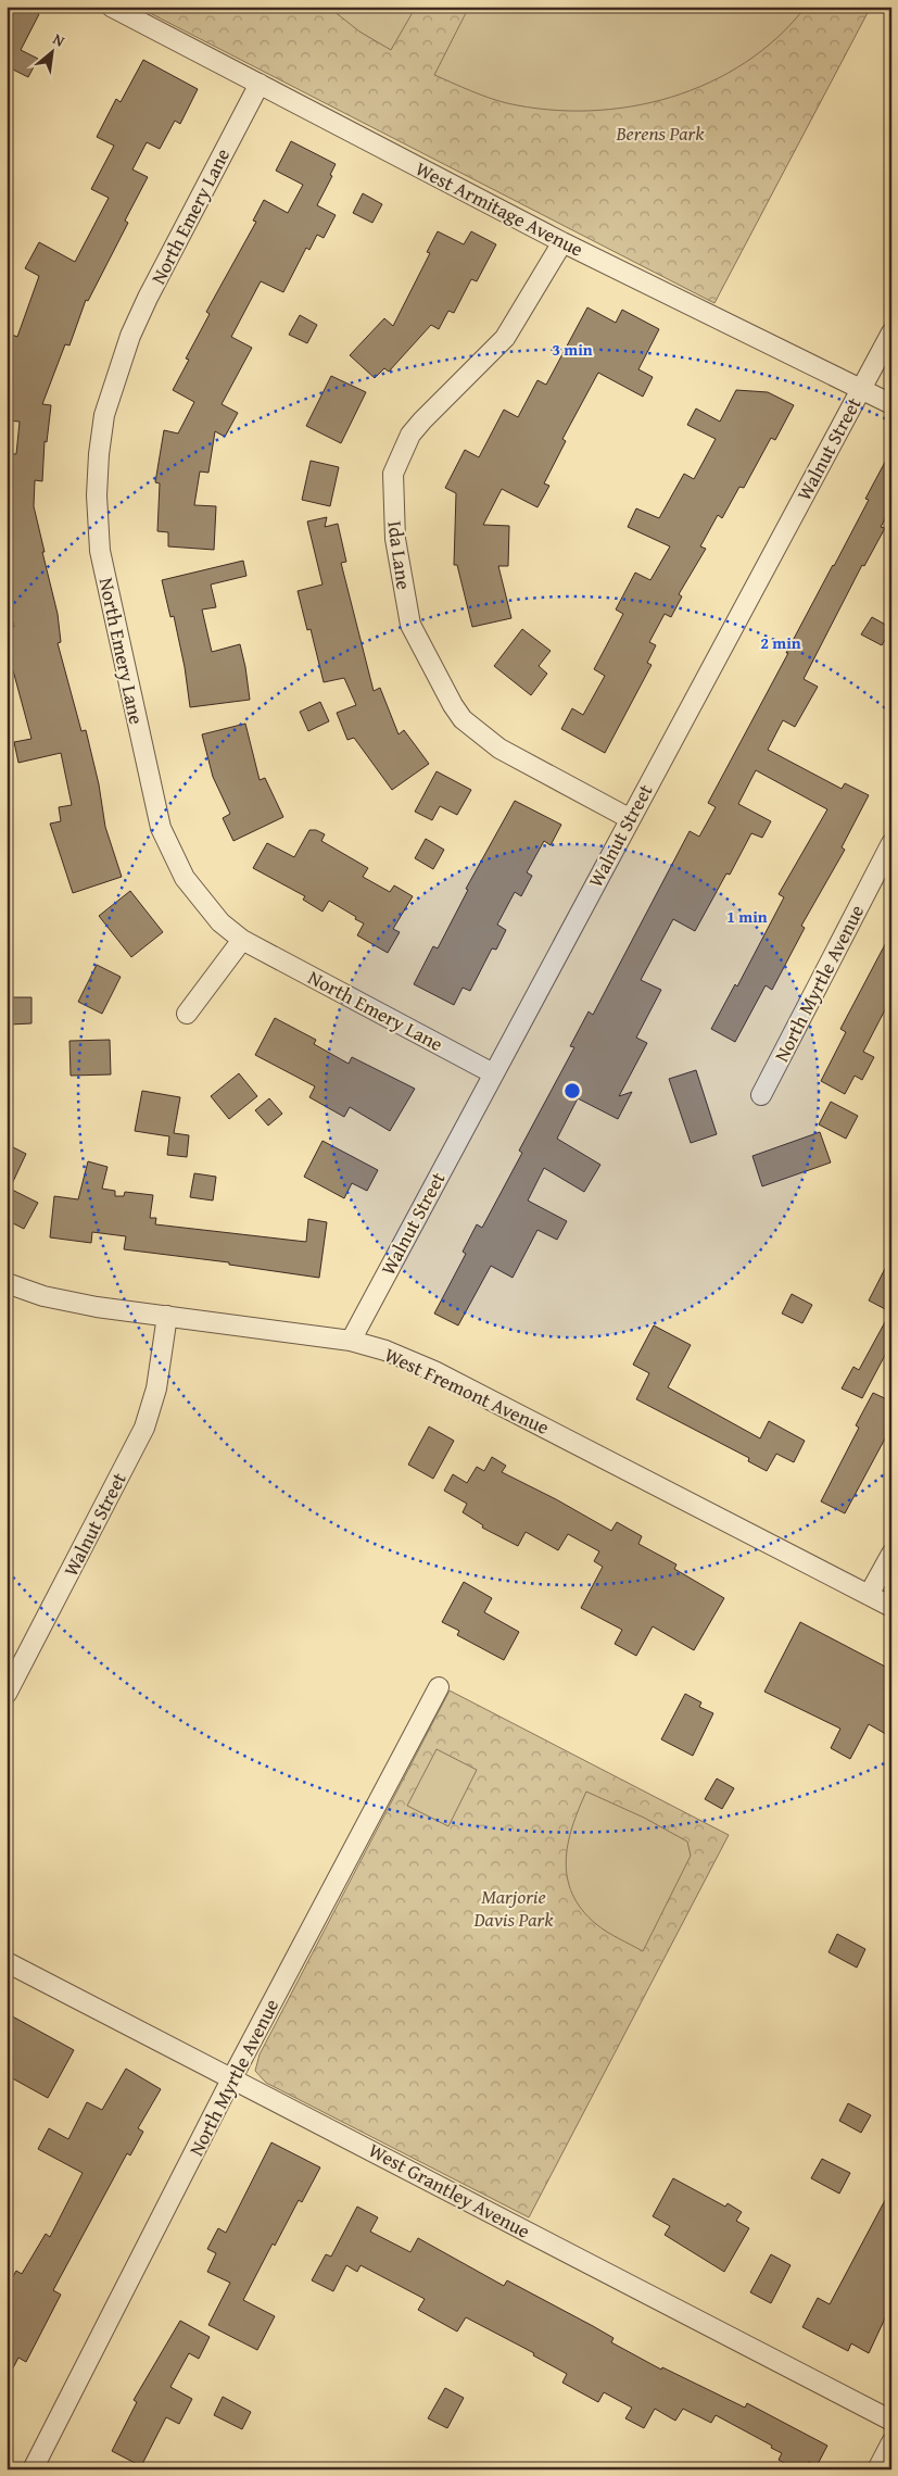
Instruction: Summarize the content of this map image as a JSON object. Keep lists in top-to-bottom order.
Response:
{
  "streets": {
    "street": [
      "West Armitage Avenue",
      "North Emery Lane",
      "Walnut Street",
      "Ida Lane",
      "North Myrtle Avenue",
      "West Fremont Avenue",
      "West Grantley Avenue"
    ]
  },
  "crossings": [
    ["West Armitage Avenue", "North Emery Lane"],
    ["West Armitage Avenue", "Walnut Street"],
    ["West Armitage Avenue", "Ida Lane"],
    ["North Emery Lane", "Walnut Street"],
    ["Walnut Street", "Ida Lane"],
    ["Walnut Street", "West Fremont Avenue"],
    ["North Myrtle Avenue", "West Grantley Avenue"]
  ],
  "parks": ["Berens Park", "Marjorie Davis Park"],
  "north": "top right",
  "rings": ["3 min", "2 min", "1 min"]
}
